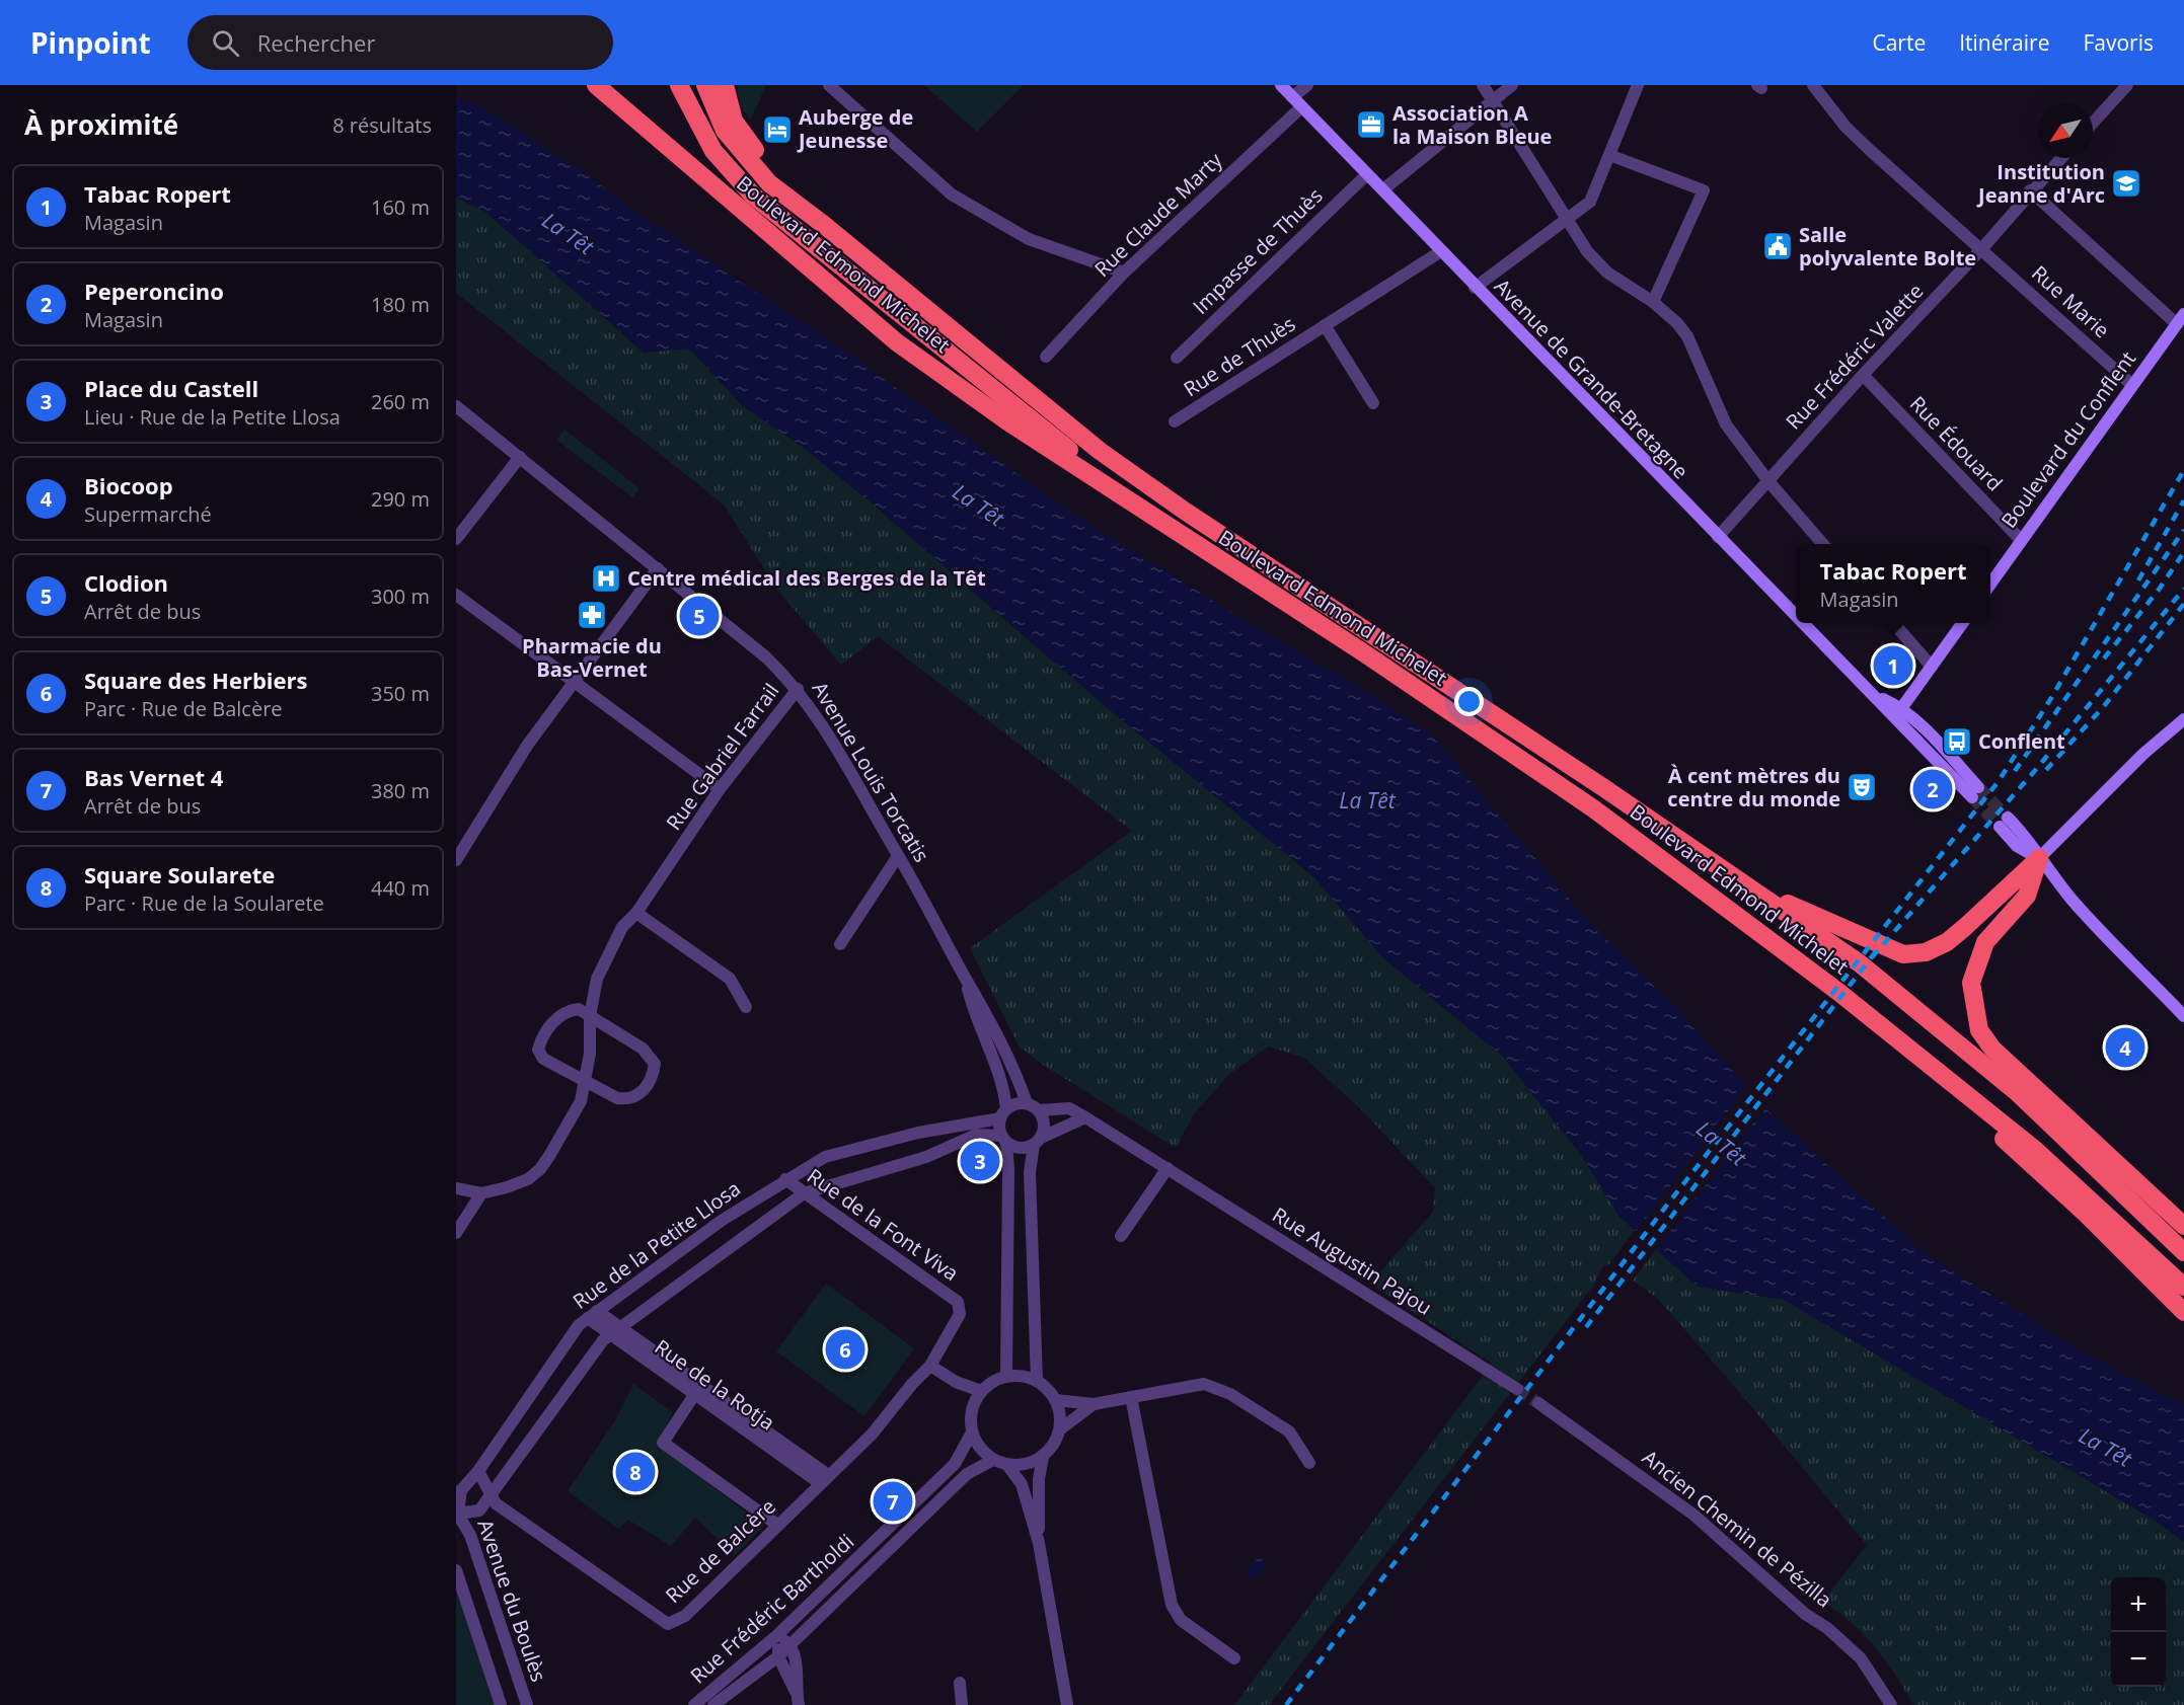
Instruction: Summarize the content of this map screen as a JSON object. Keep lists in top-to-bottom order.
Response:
{
  "streets": {
    "highway": ["Boulevard Edmond Michelet"],
    "main road": ["Avenue de Grande-Bretagne", "Boulevard du Conflent"],
    "street": [
      "Rue Claude Marty",
      "Impasse de Thuès",
      "Rue Marie",
      "Rue de Thuès",
      "Rue Frédéric Valette",
      "Rue Édouard",
      "Rue Gabriel Farrail",
      "Avenue Louis Torcatis",
      "Rue de la Font Viva",
      "Rue de la Petite Llosa",
      "Rue Augustin Pajou",
      "Rue de la Rotja",
      "Ancien Chemin de Pézilla",
      "Rue de Balcère",
      "Avenue du Boulès",
      "Rue Frédéric Bartholdi"
    ]
  },
  "crossings": [
    ["Rue Claude Marty", "Avenue de Grande-Bretagne"],
    ["Impasse de Thuès", "Avenue de Grande-Bretagne"],
    ["Rue Marie", "Rue Frédéric Valette"],
    ["Rue Marie", "Boulevard du Conflent"],
    ["Rue de Thuès", "Avenue de Grande-Bretagne"],
    ["Rue Frédéric Valette", "Avenue de Grande-Bretagne"],
    ["Rue Frédéric Valette", "Rue Édouard"],
    ["Boulevard du Conflent", "Rue Édouard"],
    ["Rue Gabriel Farrail", "Avenue Louis Torcatis"],
    ["Avenue Louis Torcatis", "Rue de la Petite Llosa"],
    ["Avenue Louis Torcatis", "Rue Augustin Pajou"],
    ["Rue de la Font Viva", "Rue de la Petite Llosa"],
    ["Rue de la Font Viva", "Rue de Balcère"],
    ["Rue de la Petite Llosa", "Rue Augustin Pajou"],
    ["Rue de la Petite Llosa", "Rue de la Rotja"],
    ["Rue de la Petite Llosa", "Rue de Balcère"],
    ["Rue de la Petite Llosa", "Avenue du Boulès"],
    ["Rue de la Rotja", "Rue de Balcère"]
  ],
  "water": ["La Têt"],
  "places": {
    "office": ["Association A la Maison Bleue"],
    "hotel": ["Auberge de Jeunesse"],
    "school or university": ["Institution Jeanne d'Arc"],
    "public building": ["Salle polyvalente Bolte"],
    "hospital": ["Centre médical des Berges de la Têt"],
    "pharmacy": ["Pharmacie du Bas-Vernet"],
    "bus stop": ["Conflent"],
    "theatre": ["À cent mètres du centre du monde"]
  },
  "north": "bottom left",
  "page": {
    "header": "Pinpoint",
    "search": "Rechercher",
    "nav": ["Carte", "Itinéraire", "Favoris"],
    "heading": ["À proximité", "8 résultats"],
    "list": [
      {
        "mark": "1",
        "name": "Tabac Ropert",
        "note": "Magasin",
        "value": "160 m"
      },
      {
        "mark": "2",
        "name": "Peperoncino",
        "note": "Magasin",
        "value": "180 m"
      },
      {
        "mark": "3",
        "name": "Place du Castell",
        "note": "Lieu · Rue de la Petite Llosa",
        "value": "260 m"
      },
      {
        "mark": "4",
        "name": "Biocoop",
        "note": "Supermarché",
        "value": "290 m"
      },
      {
        "mark": "5",
        "name": "Clodion",
        "note": "Arrêt de bus",
        "value": "300 m"
      },
      {
        "mark": "6",
        "name": "Square des Herbiers",
        "note": "Parc · Rue de Balcère",
        "value": "350 m"
      },
      {
        "mark": "7",
        "name": "Bas Vernet 4",
        "note": "Arrêt de bus",
        "value": "380 m"
      },
      {
        "mark": "8",
        "name": "Square Soularete",
        "note": "Parc · Rue de la Soularete",
        "value": "440 m"
      }
    ],
    "popup": ["Tabac Ropert", "Magasin"],
    "pins": [
      "5",
      "1",
      "2",
      "4",
      "3",
      "6",
      "8",
      "7"
    ],
    "map_buttons": ["+", "−"]
  }
}
